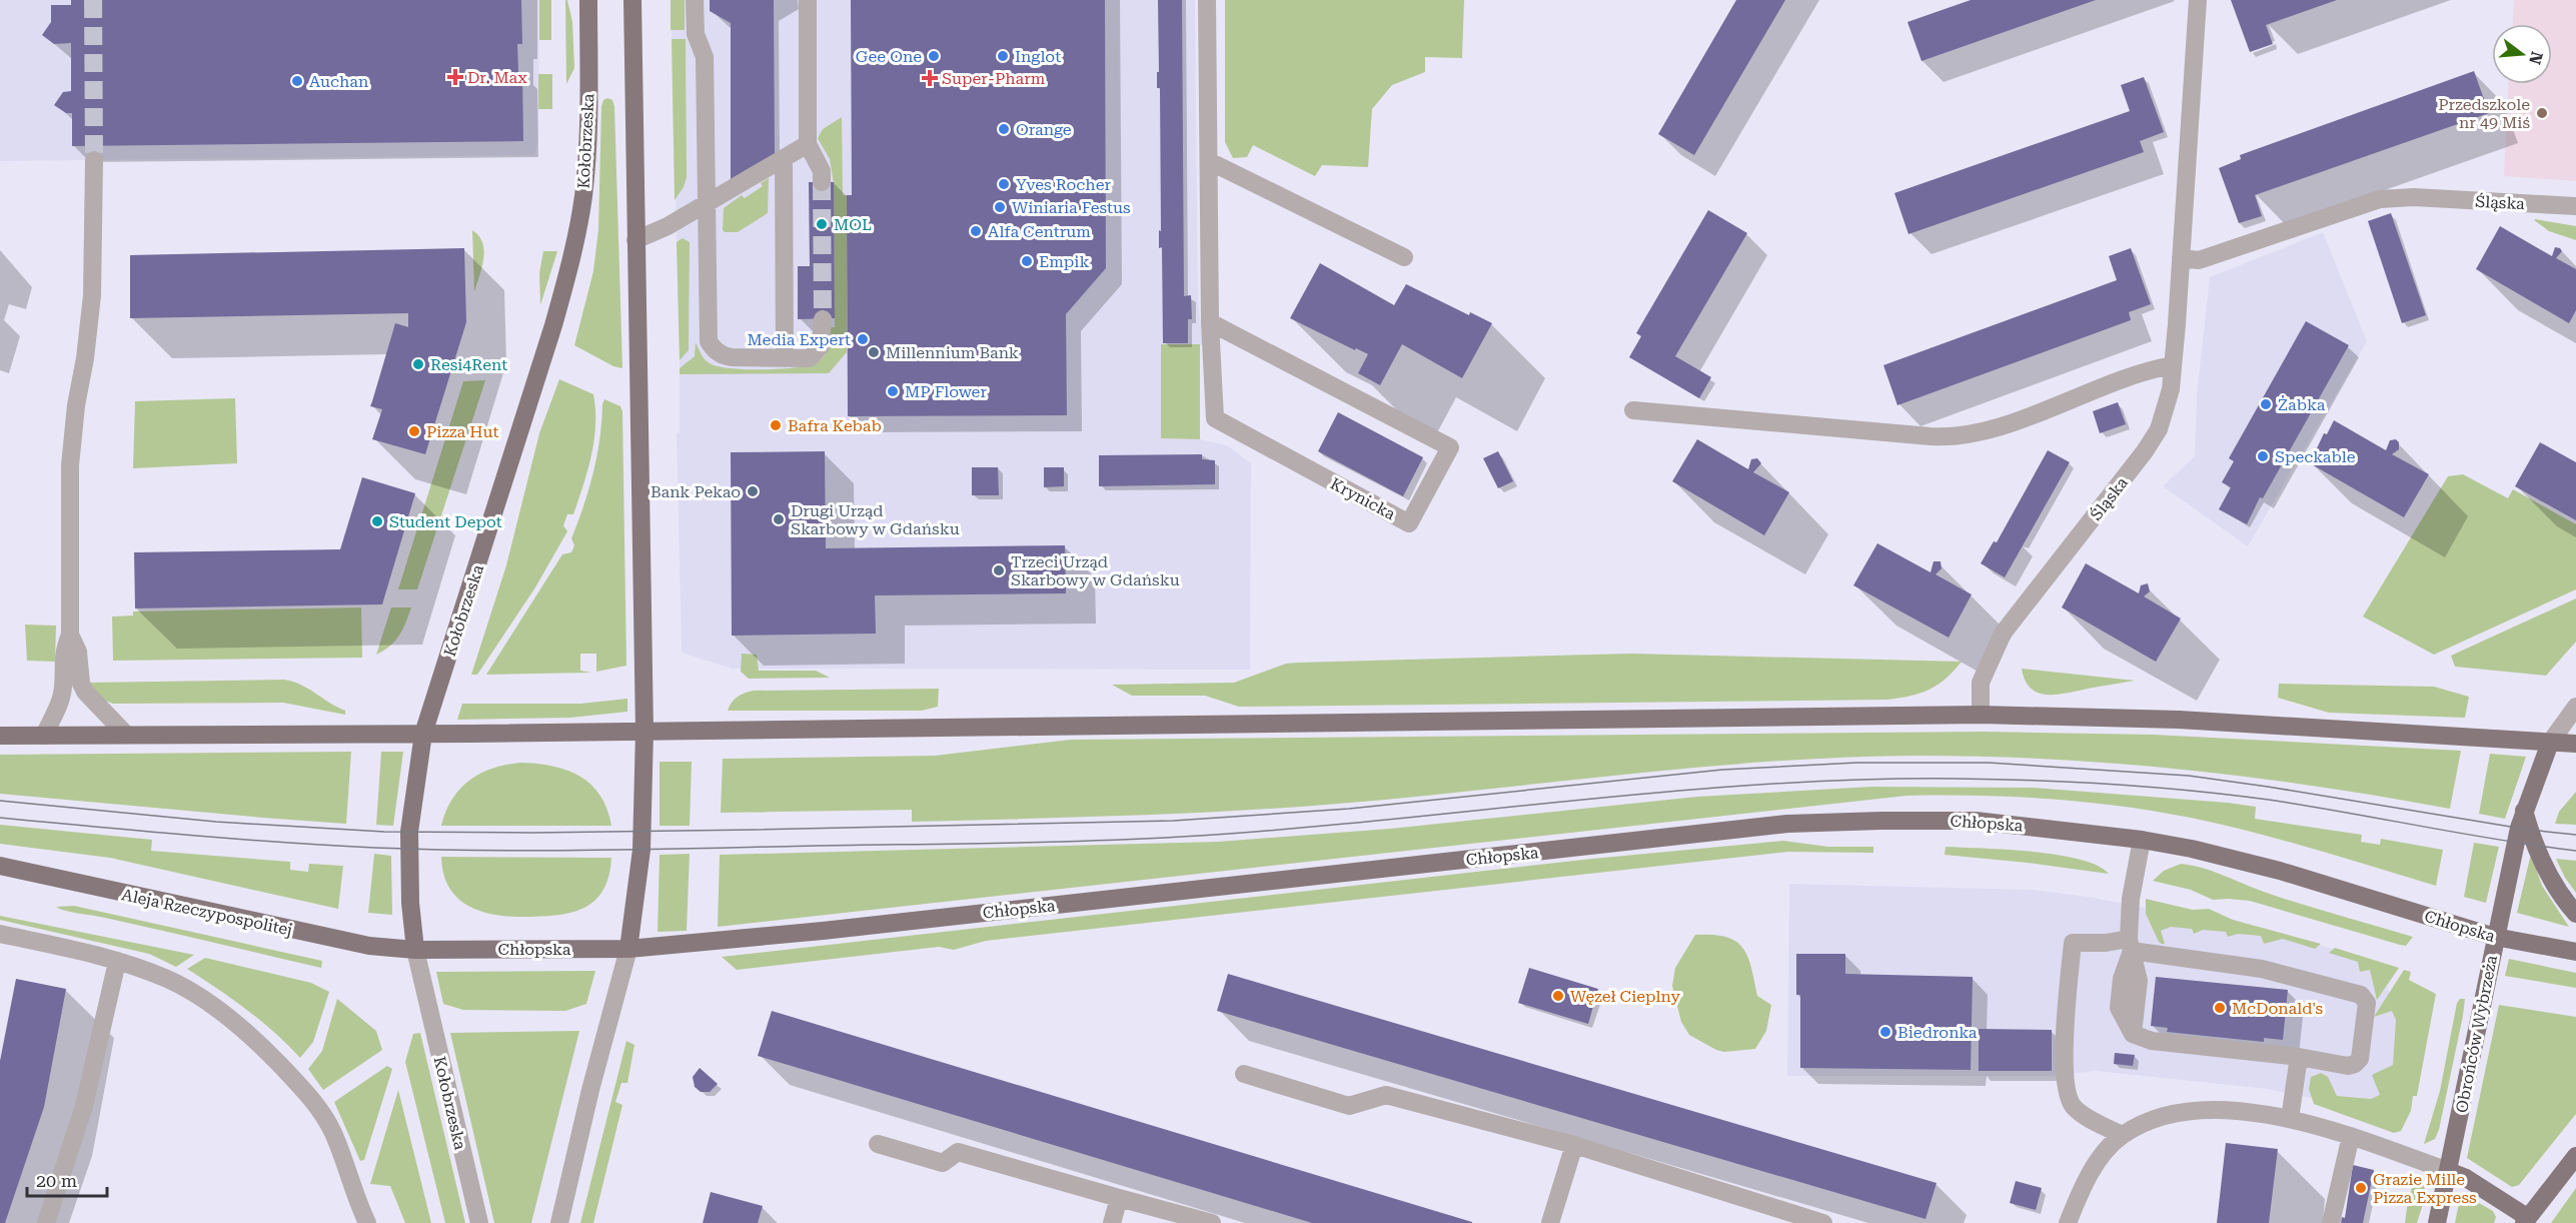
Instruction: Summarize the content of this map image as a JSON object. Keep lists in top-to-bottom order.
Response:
{
  "streets": {
    "main road": [
      "Kołobrzeska",
      "Chłopska",
      "Aleja Rzeczypospolitej",
      "Obrońców Wybrzeża"
    ],
    "street": ["Śląska", "Krynicka"]
  },
  "crossings": [
    ["Kołobrzeska", "Chłopska"],
    ["Kołobrzeska", "Aleja Rzeczypospolitej"],
    ["Chłopska", "Aleja Rzeczypospolitej"],
    ["Chłopska", "Obrońców Wybrzeża"]
  ],
  "places": {
    "other": [
      "Gee One",
      "Inglot",
      "Auchan",
      "Przedszkole nr 49 Miś",
      "Orange",
      "Yves Rocher",
      "Winiaria Festus",
      "MOL",
      "Alfa Centrum",
      "Empik",
      "Media Expert",
      "Millennium Bank",
      "Resi4Rent",
      "MP Flower",
      "Żabka",
      "Bafra Kebab",
      "Pizza Hut",
      "Speckable",
      "Bank Pekao",
      "Drugi Urząd Skarbowy w Gdańsku",
      "Student Depot",
      "Trzeci Urząd Skarbowy w Gdańsku",
      "Węzeł Cieplny",
      "McDonald's",
      "Biedronka",
      "Grazie Mille Pizza Express"
    ],
    "health": ["Dr. Max", "Super-Pharm"]
  },
  "scale_bar": "20 m",
  "north": "right"
}
